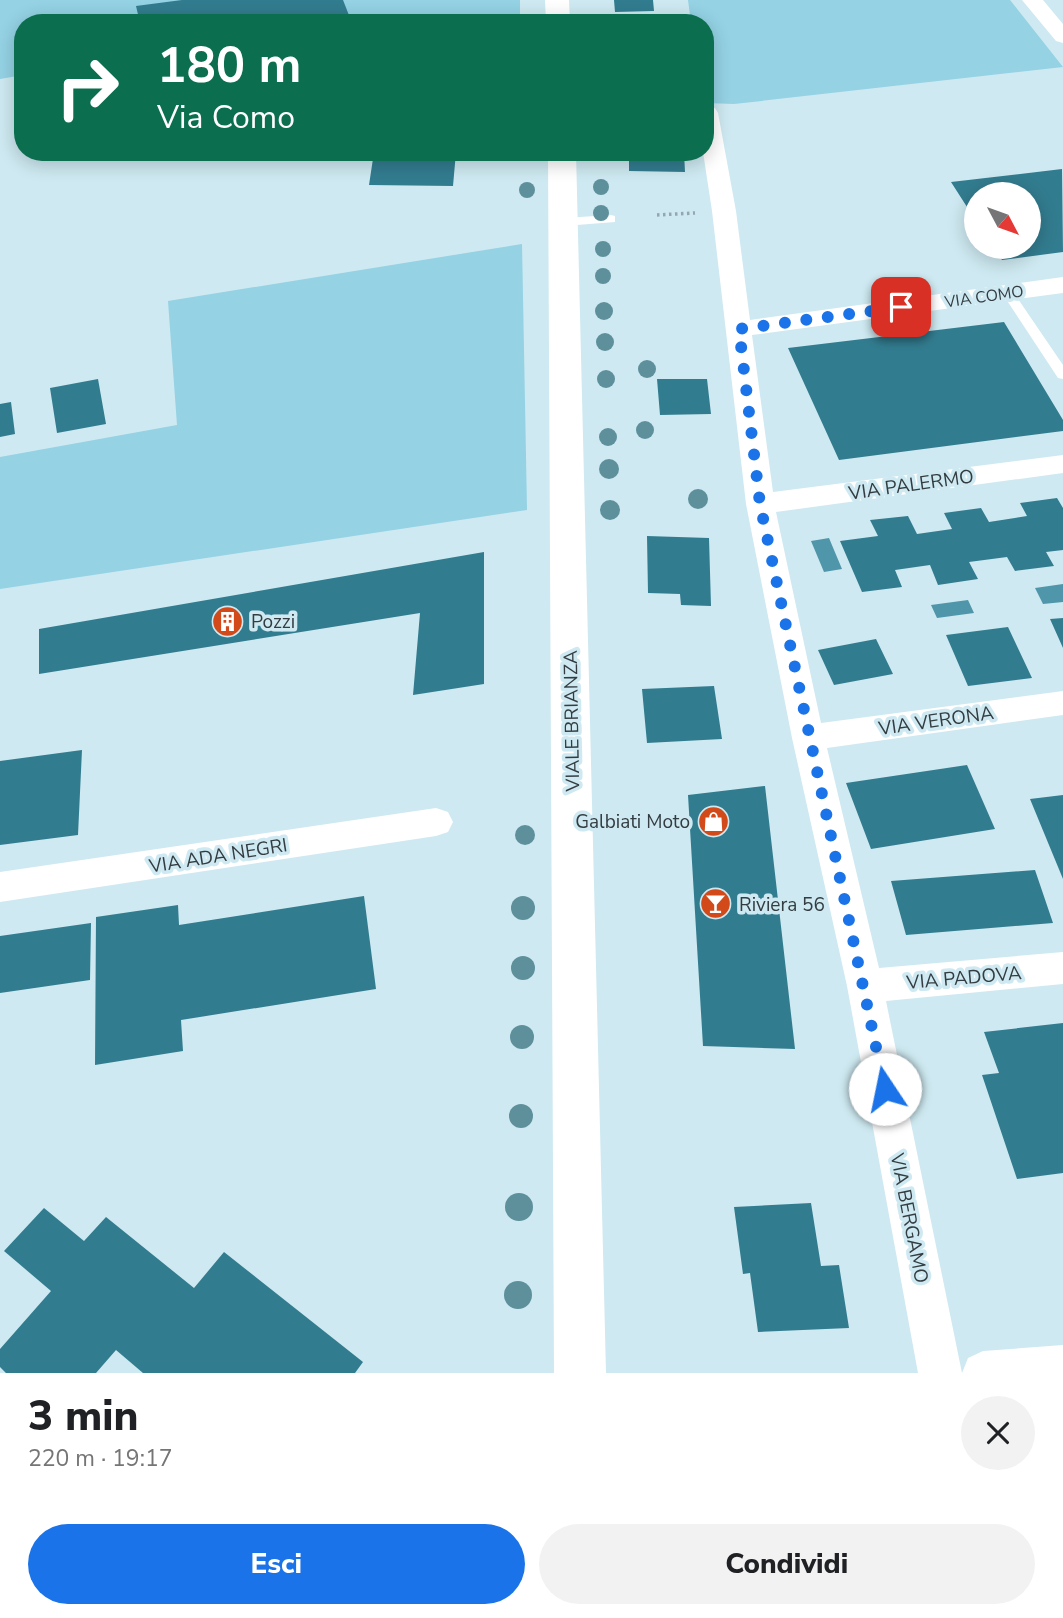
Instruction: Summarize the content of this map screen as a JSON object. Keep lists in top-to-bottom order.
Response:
{
  "streets": {
    "main road": ["VIALE BRIANZA"],
    "street": [
      "VIA COMO",
      "VIA PALERMO",
      "VIA VERONA",
      "VIA ADA NEGRI",
      "VIA PADOVA",
      "VIA BERGAMO"
    ]
  },
  "crossings": [
    ["VIA COMO", "VIA BERGAMO"],
    ["VIA PALERMO", "VIA BERGAMO"],
    ["VIA VERONA", "VIA BERGAMO"],
    ["VIA PADOVA", "VIA BERGAMO"]
  ],
  "places": {
    "building": ["Pozzi"],
    "shop": ["Galbiati Moto"],
    "bar": ["Riviera 56"]
  },
  "north": "bottom right",
  "page": {
    "turn": ["180 m", "Via Como"],
    "heading": ["3 min", "220 m · 19:17"],
    "buttons": ["Esci", "Condividi"]
  }
}
